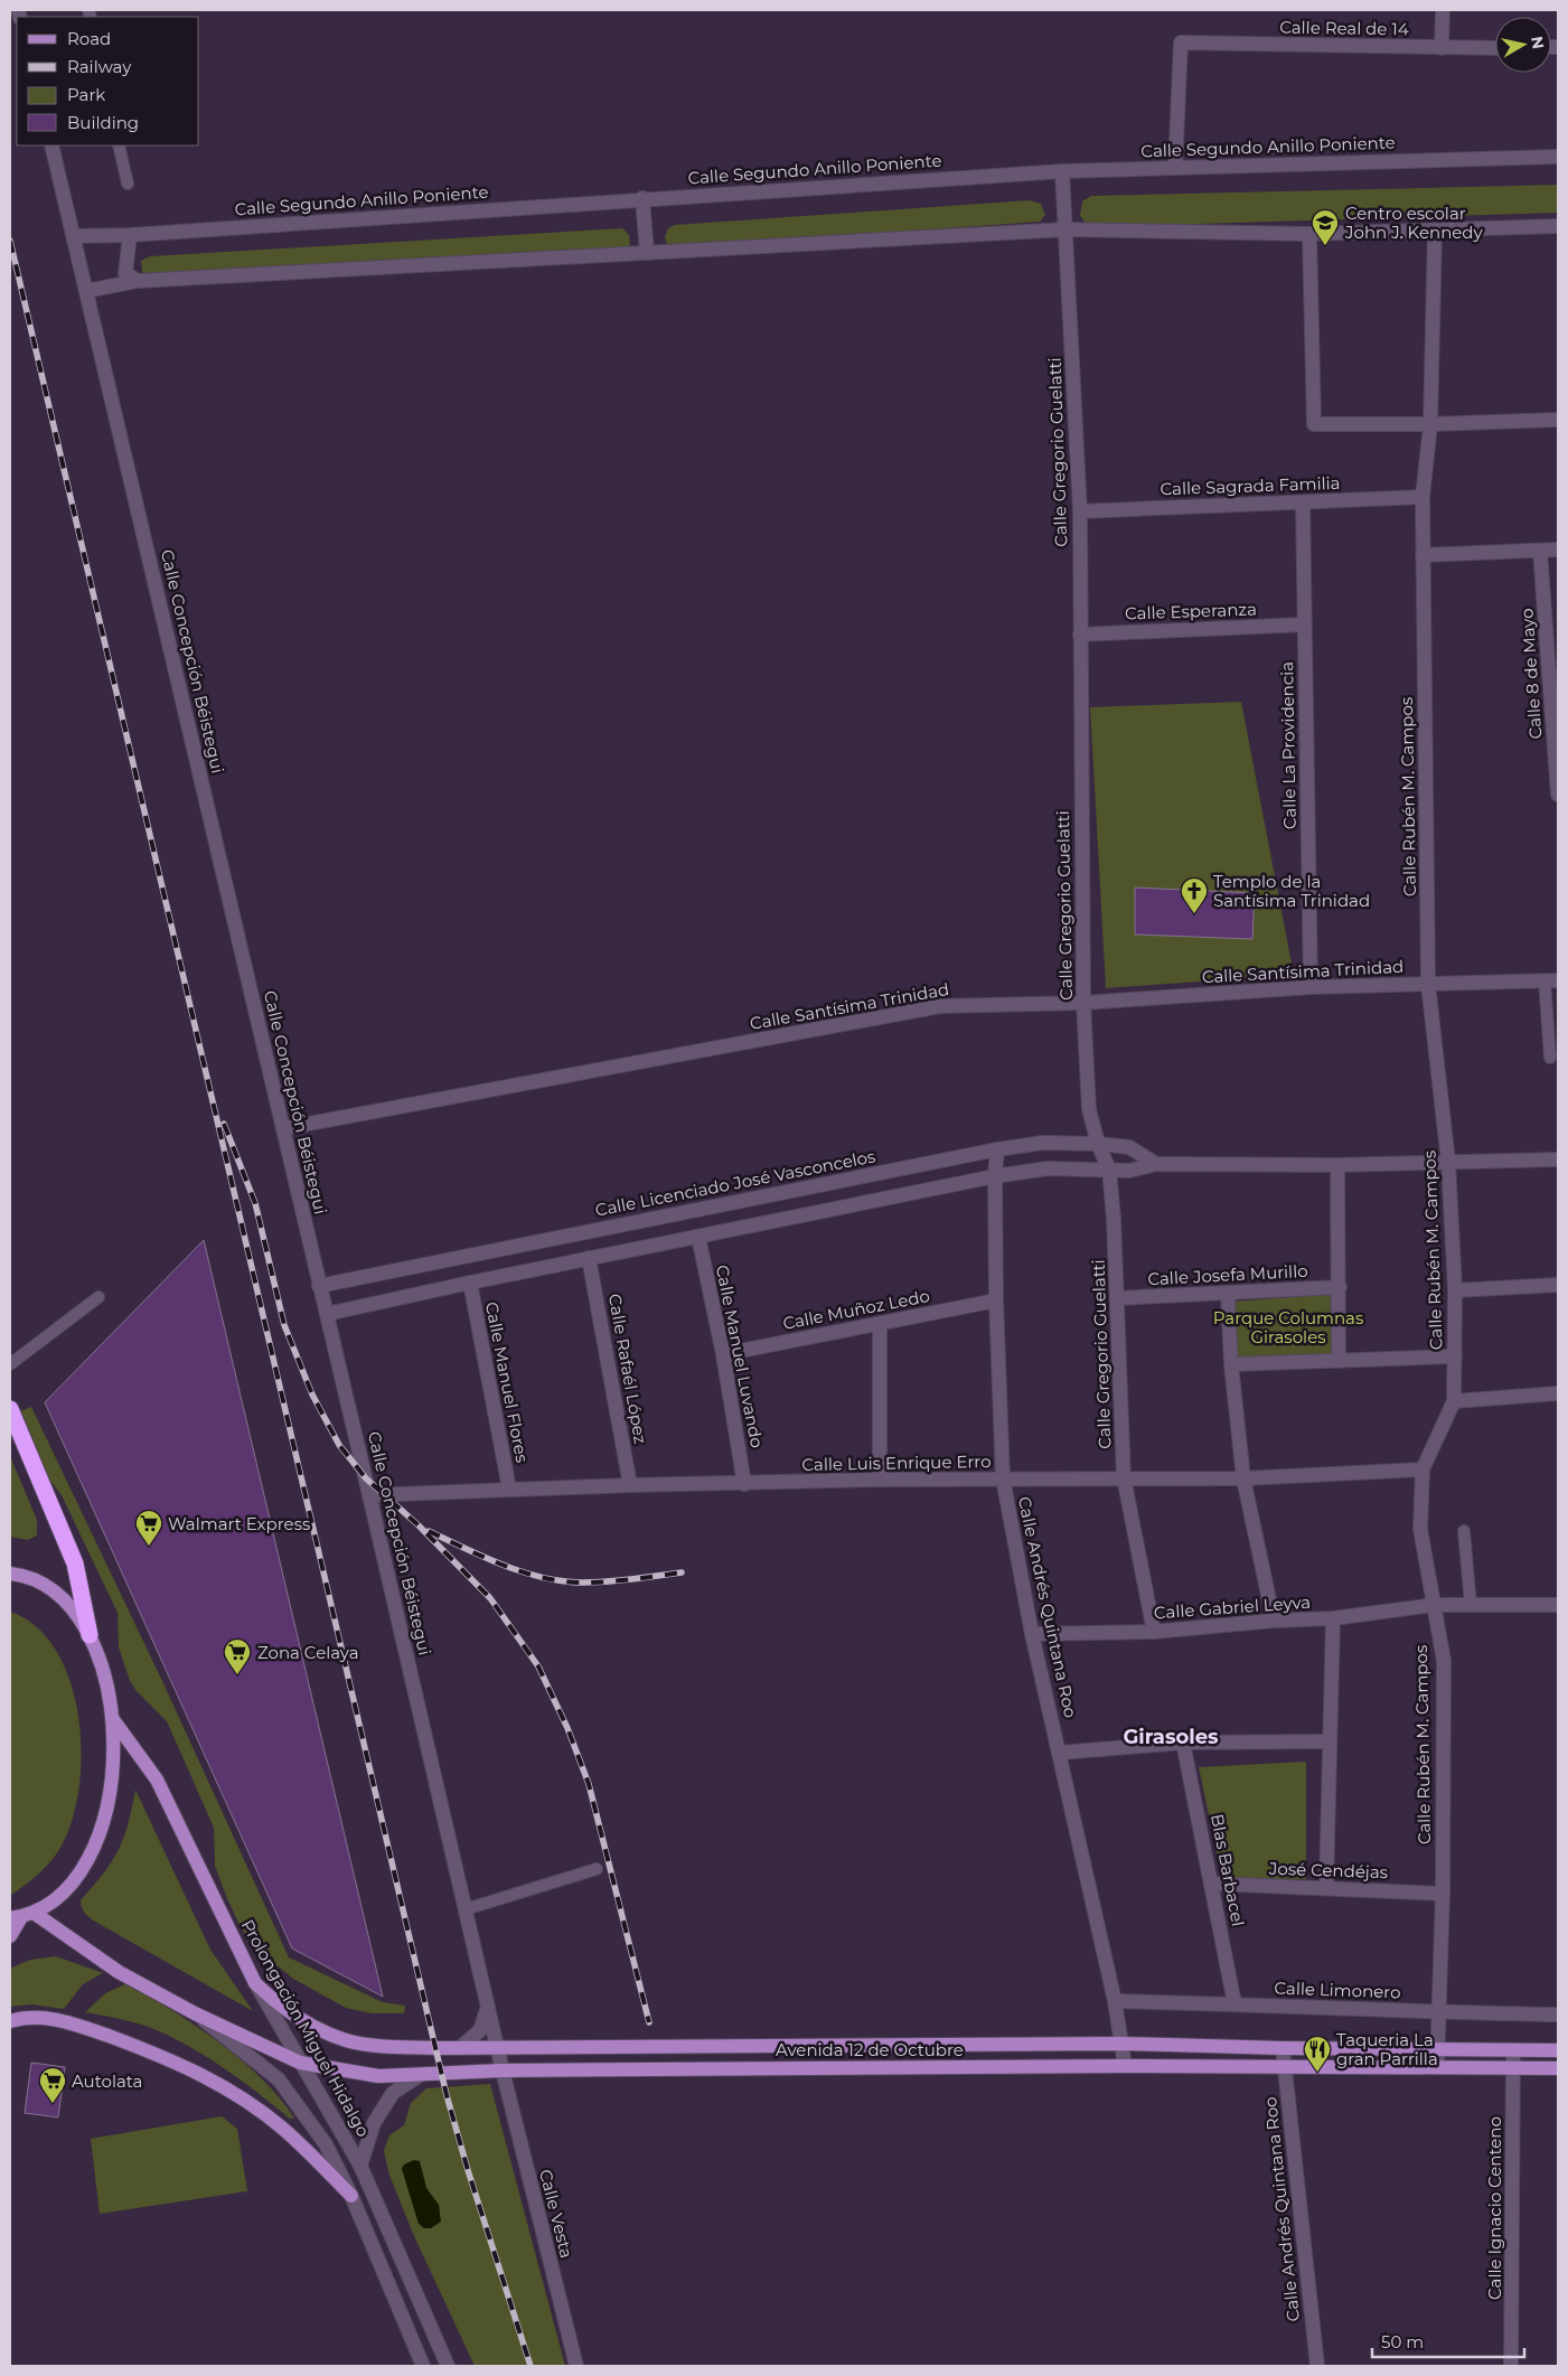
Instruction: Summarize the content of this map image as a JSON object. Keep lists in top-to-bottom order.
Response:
{
  "streets": {
    "main road": ["Prolongación Miguel Hidalgo", "Avenida 12 de Octubre"],
    "street": [
      "Calle Real de 14",
      "Calle Segundo Anillo Poniente",
      "Calle Gregorio Guelatti",
      "Calle Sagrada Familia",
      "Calle Esperanza",
      "Calle Concepción Béistegui",
      "Calle 8 de Mayo",
      "Calle La Providencia",
      "Calle Rubén M. Campos",
      "Calle Santísima Trinidad",
      "Calle Licenciado José Vasconcelos",
      "Calle Josefa Murillo",
      "Calle Muñoz Ledo",
      "Calle Manuel Luvando",
      "Calle Rafaél López",
      "Calle Manuel Flores",
      "Calle Luis Enrique Erro",
      "Calle Andrés Quintana Roo",
      "Calle Gabriel Leyva",
      "Blas Barbacel",
      "José Cendéjas",
      "Calle Limonero",
      "Calle Ignacio Centeno",
      "Calle Vesta"
    ]
  },
  "crossings": [
    ["Calle Real de 14", "Calle Segundo Anillo Poniente"],
    ["Calle Segundo Anillo Poniente", "Calle Gregorio Guelatti"],
    ["Calle Segundo Anillo Poniente", "Calle Concepción Béistegui"],
    ["Calle Gregorio Guelatti", "Calle Sagrada Familia"],
    ["Calle Gregorio Guelatti", "Calle Esperanza"],
    ["Calle Gregorio Guelatti", "Calle Santísima Trinidad"],
    ["Calle Gregorio Guelatti", "Calle Licenciado José Vasconcelos"],
    ["Calle Gregorio Guelatti", "Calle Josefa Murillo"],
    ["Calle Gregorio Guelatti", "Calle Luis Enrique Erro"],
    ["Calle Gregorio Guelatti", "Calle Gabriel Leyva"],
    ["Calle Sagrada Familia", "Calle La Providencia"],
    ["Calle Sagrada Familia", "Calle Rubén M. Campos"],
    ["Calle Esperanza", "Calle La Providencia"],
    ["Calle Concepción Béistegui", "Calle Santísima Trinidad"],
    ["Calle Concepción Béistegui", "Calle Licenciado José Vasconcelos"],
    ["Calle Concepción Béistegui", "Calle Luis Enrique Erro"],
    ["Calle Concepción Béistegui", "Avenida 12 de Octubre"],
    ["Calle Concepción Béistegui", "Calle Vesta"],
    ["Calle La Providencia", "Calle Santísima Trinidad"],
    ["Calle Rubén M. Campos", "Calle Santísima Trinidad"],
    ["Calle Rubén M. Campos", "Calle Licenciado José Vasconcelos"],
    ["Calle Rubén M. Campos", "Calle Luis Enrique Erro"],
    ["Calle Rubén M. Campos", "Calle Gabriel Leyva"],
    ["Calle Rubén M. Campos", "José Cendéjas"],
    ["Calle Rubén M. Campos", "Calle Limonero"],
    ["Calle Rubén M. Campos", "Avenida 12 de Octubre"],
    ["Calle Licenciado José Vasconcelos", "Calle Manuel Luvando"],
    ["Calle Licenciado José Vasconcelos", "Calle Rafaél López"],
    ["Calle Licenciado José Vasconcelos", "Calle Manuel Flores"],
    ["Calle Licenciado José Vasconcelos", "Calle Andrés Quintana Roo"],
    ["Calle Muñoz Ledo", "Calle Manuel Luvando"],
    ["Calle Muñoz Ledo", "Calle Andrés Quintana Roo"],
    ["Calle Manuel Luvando", "Calle Luis Enrique Erro"],
    ["Calle Rafaél López", "Calle Luis Enrique Erro"],
    ["Calle Manuel Flores", "Calle Luis Enrique Erro"],
    ["Calle Luis Enrique Erro", "Calle Andrés Quintana Roo"],
    ["Calle Andrés Quintana Roo", "Calle Gabriel Leyva"],
    ["Calle Andrés Quintana Roo", "Calle Limonero"],
    ["Calle Andrés Quintana Roo", "Avenida 12 de Octubre"],
    ["Blas Barbacel", "José Cendéjas"],
    ["Blas Barbacel", "Calle Limonero"],
    ["Prolongación Miguel Hidalgo", "Avenida 12 de Octubre"],
    ["Avenida 12 de Octubre", "Calle Ignacio Centeno"],
    ["Avenida 12 de Octubre", "Calle Vesta"]
  ],
  "districts": ["Girasoles"],
  "parks": ["Parque Columnas Girasoles"],
  "places": {
    "school or university": ["Centro escolar John J. Kennedy"],
    "church": ["Templo de la Santísima Trinidad"],
    "supermarket": ["Walmart Express", "Zona Celaya", "Autolata"],
    "restaurant": ["Taqueria La gran Parrilla"]
  },
  "legend": [
    "Road",
    "Railway",
    "Park",
    "Building"
  ],
  "scale_bar": "50 m",
  "north": "right"
}
